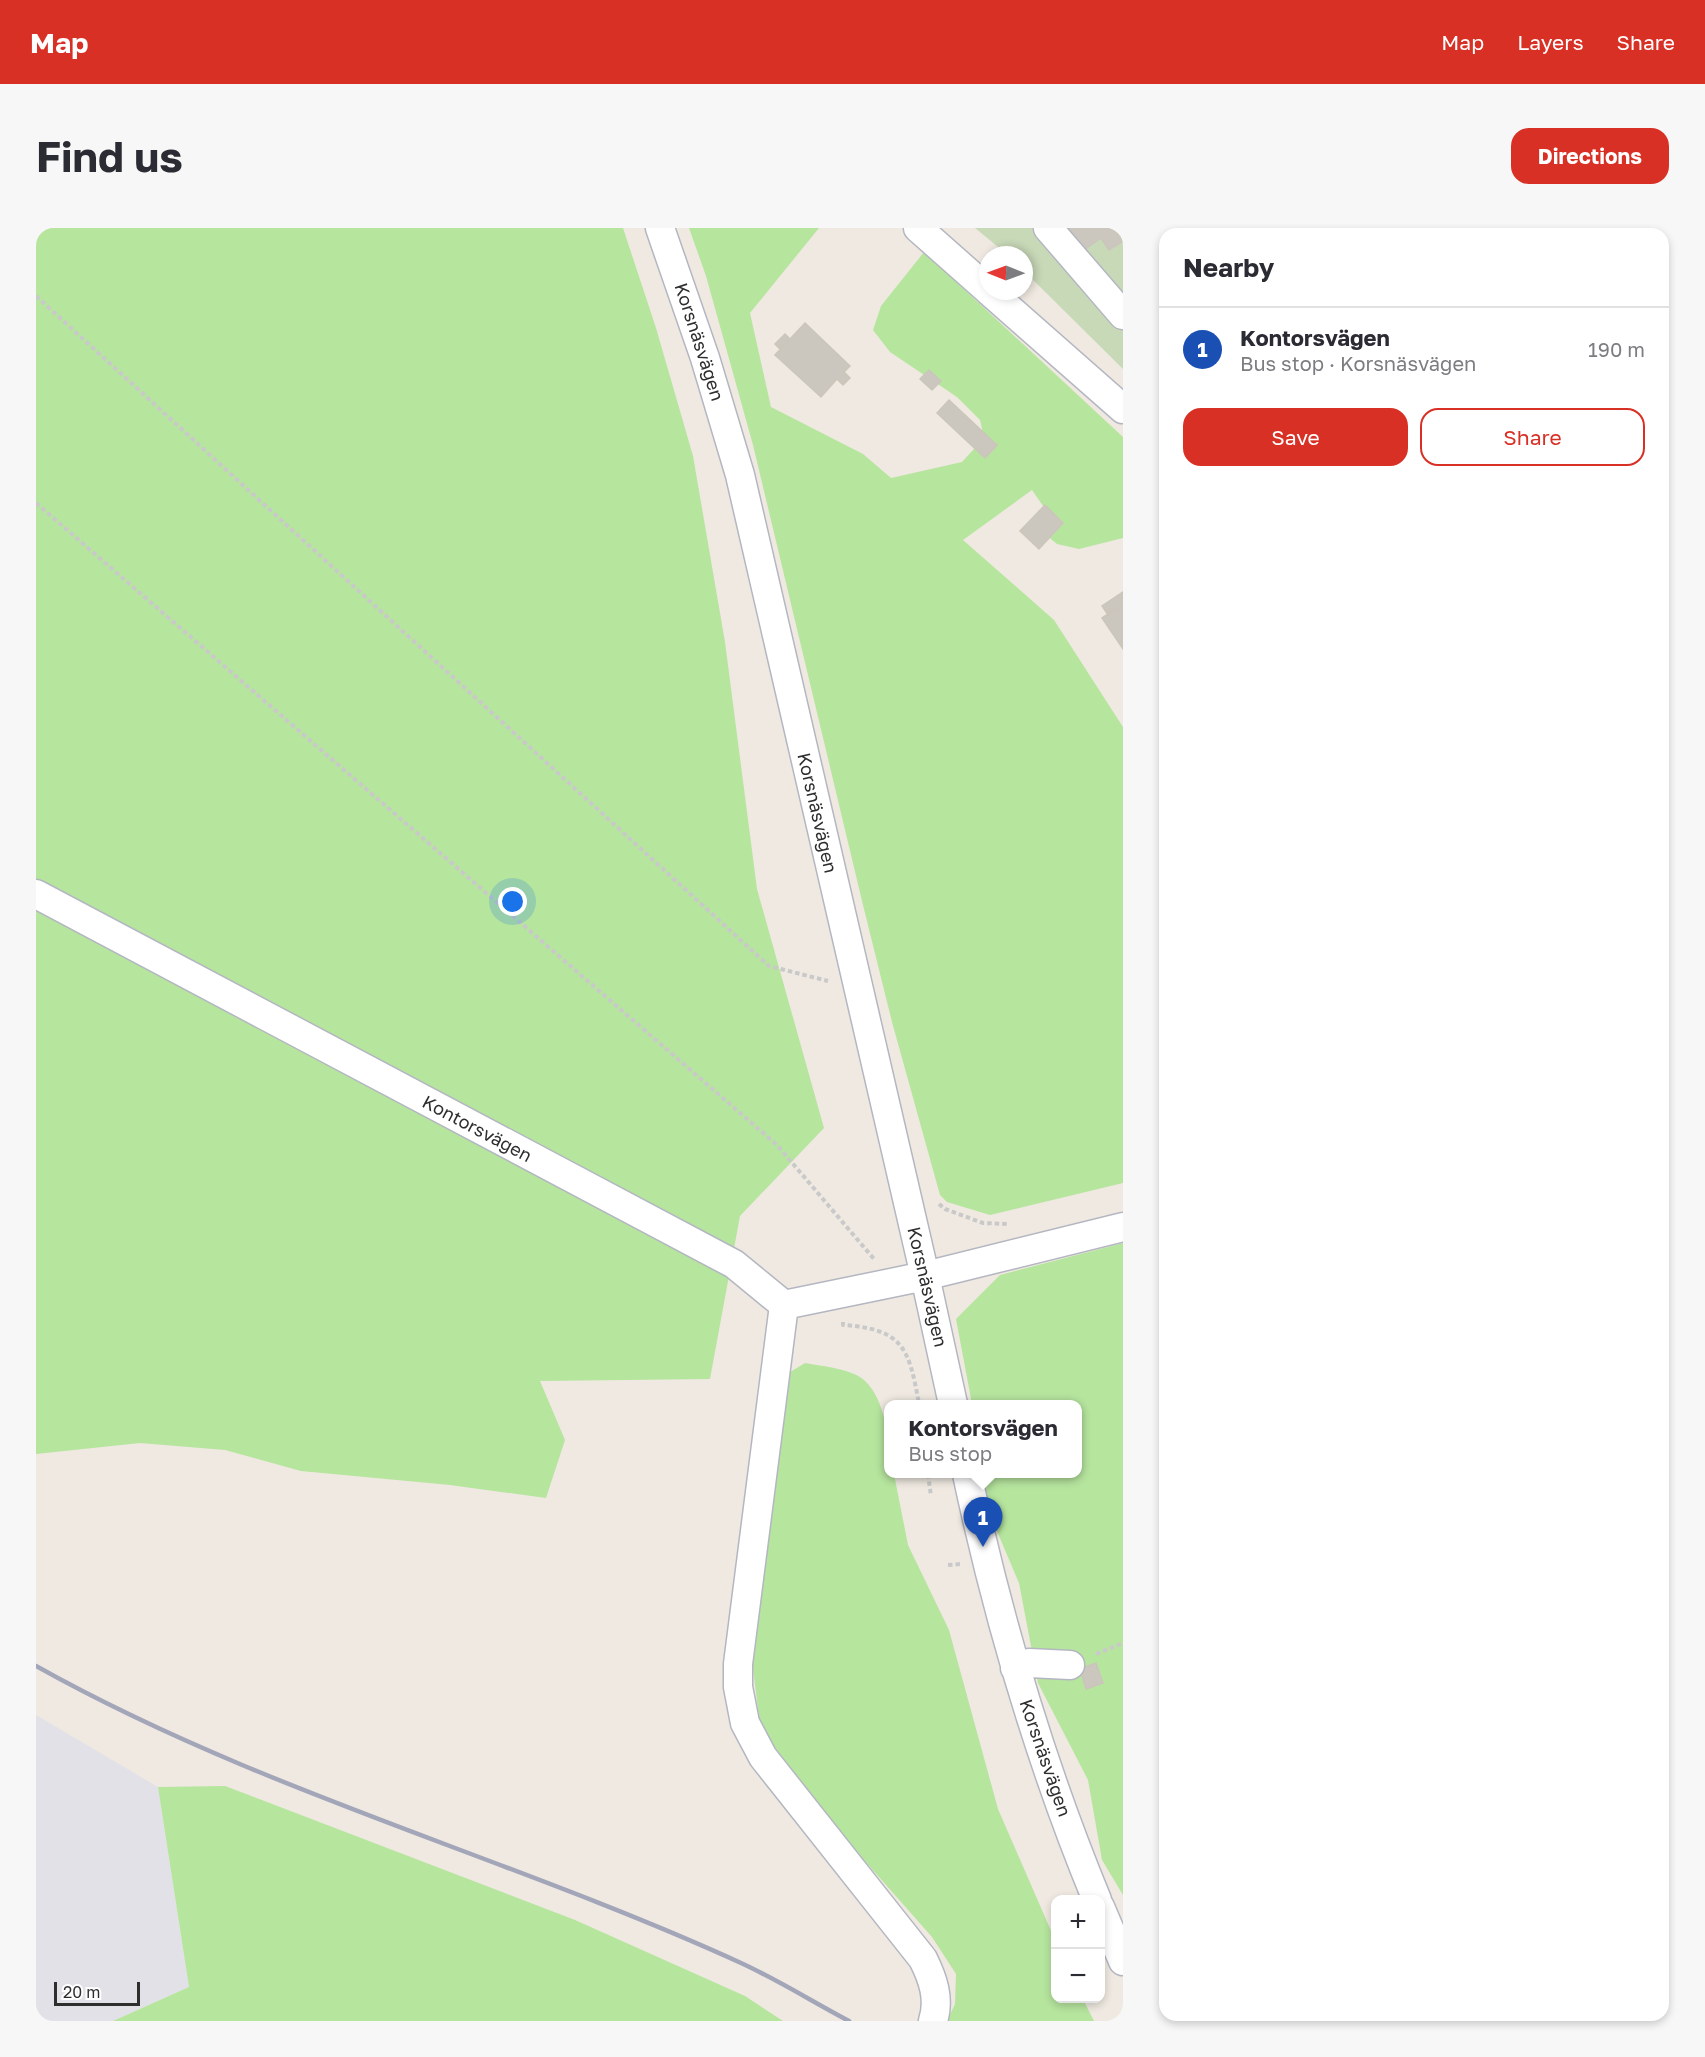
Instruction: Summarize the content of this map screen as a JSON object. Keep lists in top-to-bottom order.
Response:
{
  "streets": {
    "street": ["Korsnäsvägen", "Kontorsvägen"]
  },
  "scale_bar": "20 m",
  "north": "left",
  "page": {
    "header": "Map",
    "nav": ["Map", "Layers", "Share"],
    "buttons": [
      "Directions",
      ["Save", "Share"]
    ],
    "title": "Find us",
    "heading": "Nearby",
    "list": [
      {
        "mark": "1",
        "name": "Kontorsvägen",
        "note": "Bus stop · Korsnäsvägen",
        "value": "190 m"
      }
    ],
    "popup": ["Kontorsvägen", "Bus stop"],
    "pins": "1",
    "map_buttons": ["+", "−"],
    "scale": "20 m"
  }
}
